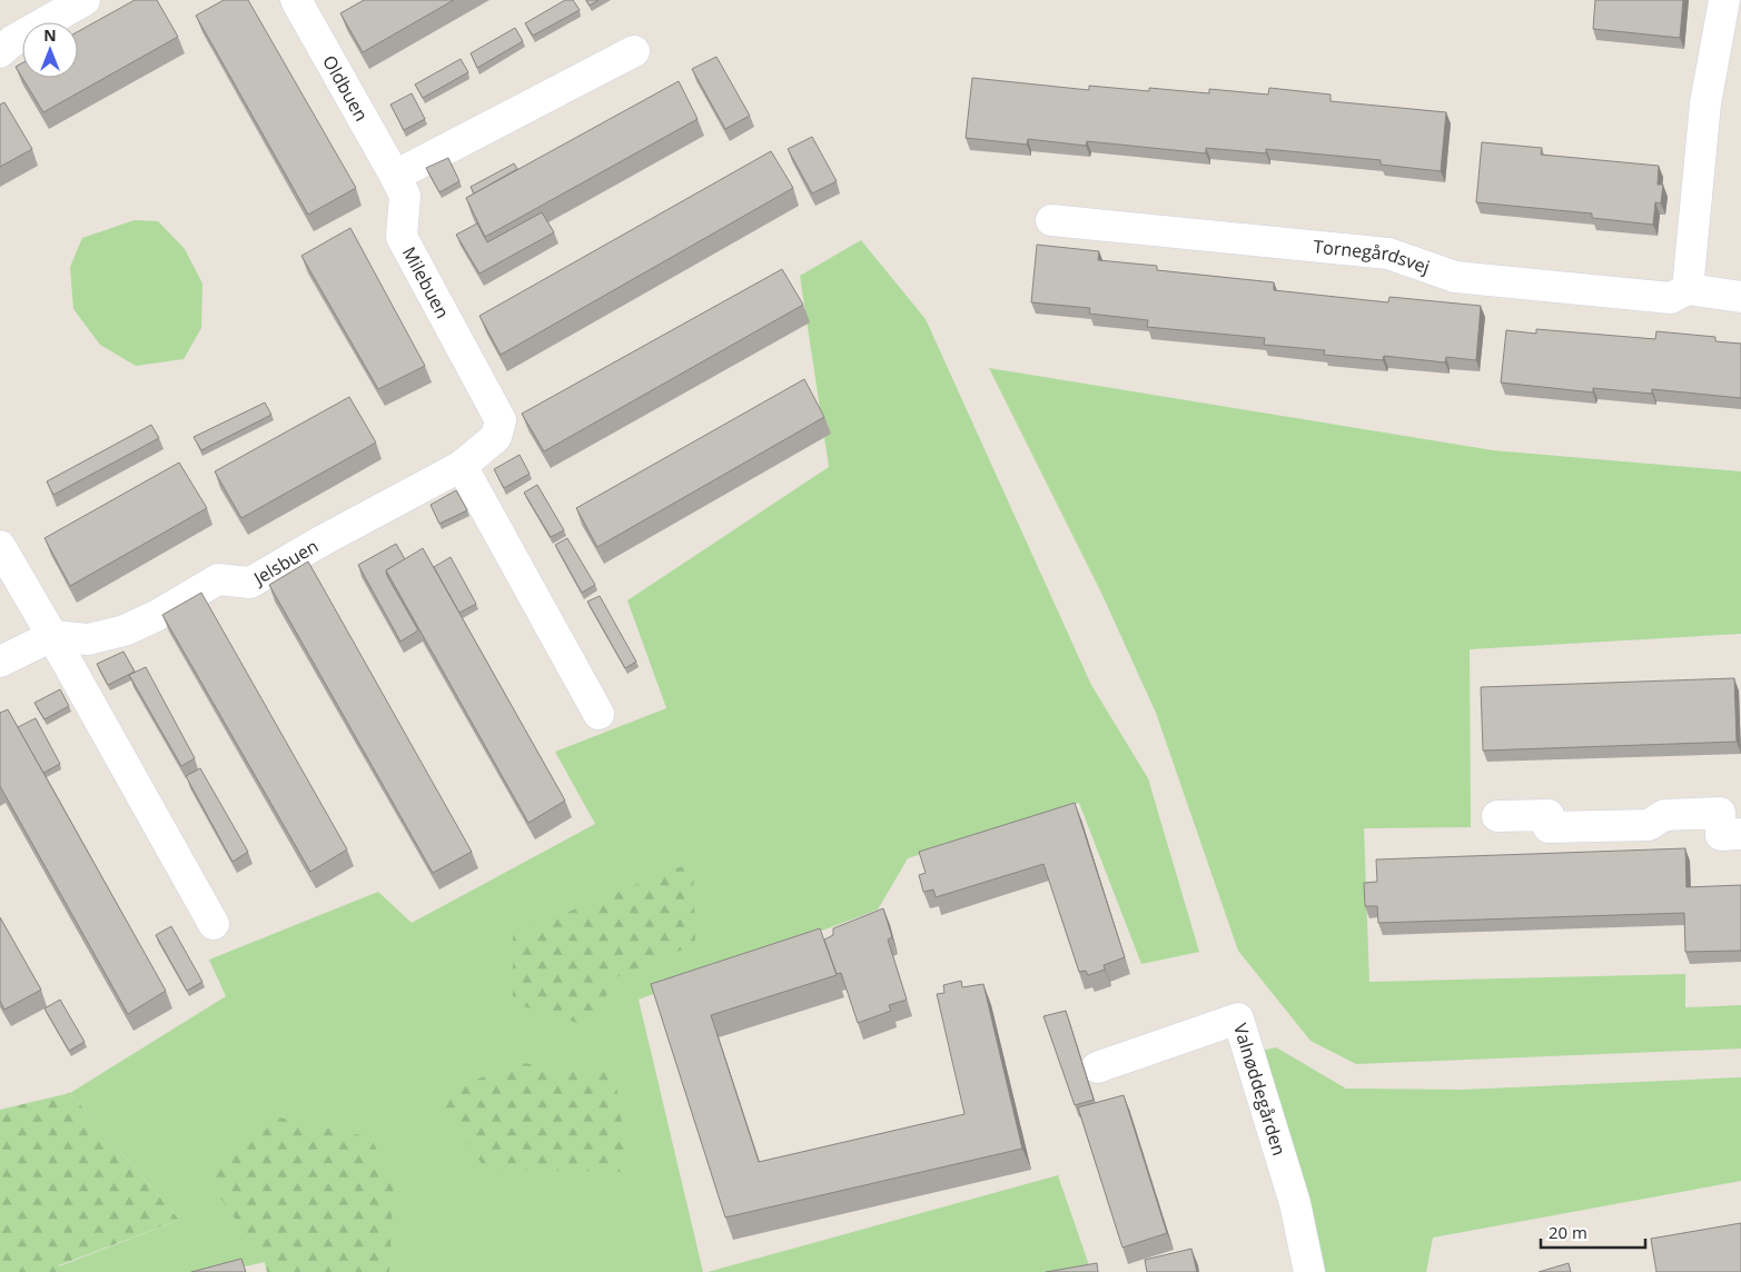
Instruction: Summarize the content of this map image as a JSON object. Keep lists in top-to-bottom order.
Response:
{
  "streets": {
    "street": [
      "Oldbuen",
      "Tornegårdsvej",
      "Milebuen",
      "Jelsbuen",
      "Valnøddegården"
    ]
  },
  "crossings": [
    ["Oldbuen", "Milebuen"],
    ["Milebuen", "Jelsbuen"]
  ],
  "scale_bar": "20 m",
  "north": "top"
}
